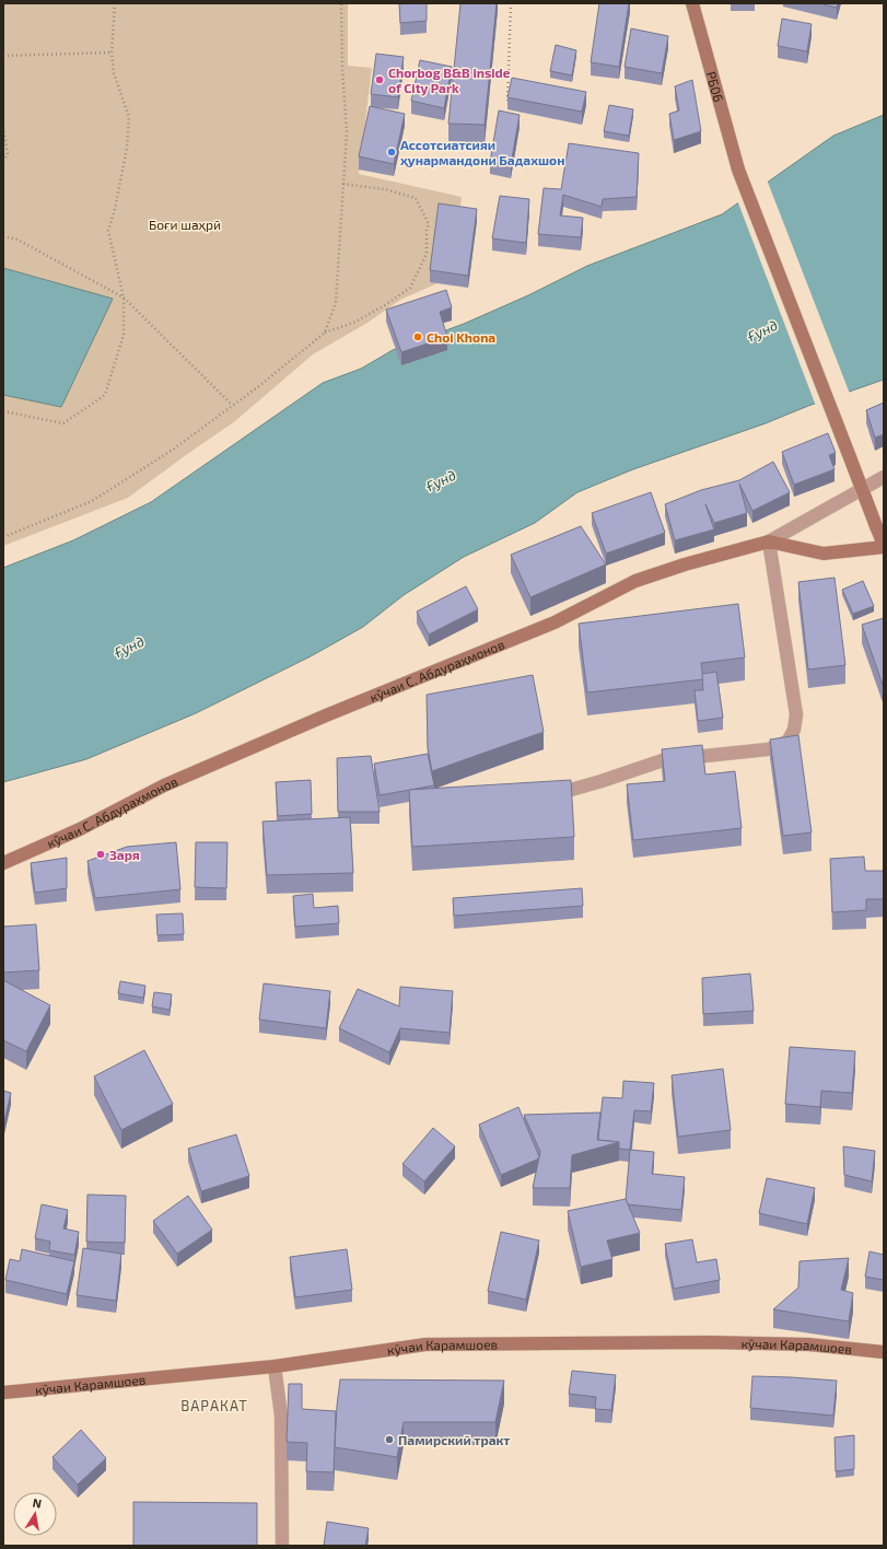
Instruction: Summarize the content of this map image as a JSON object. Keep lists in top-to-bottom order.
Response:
{
  "streets": {
    "main road": ["РБ06", "кӯчаи С. Абдураҳмонов", "кӯчаи Карамшоев"]
  },
  "crossings": [
    ["РБ06", "кӯчаи С. Абдураҳмонов"]
  ],
  "districts": ["ВАРАКАТ"],
  "water": ["Ғунд"],
  "parks": ["Боғи шаҳрӣ"],
  "places": [
    "Chorbog B&B inside of City Park",
    "Ассотсиатсияи ҳунармандони Бадахшон",
    "Choi Khona",
    "Заря",
    "Памирский тракт"
  ],
  "north": "top"
}
